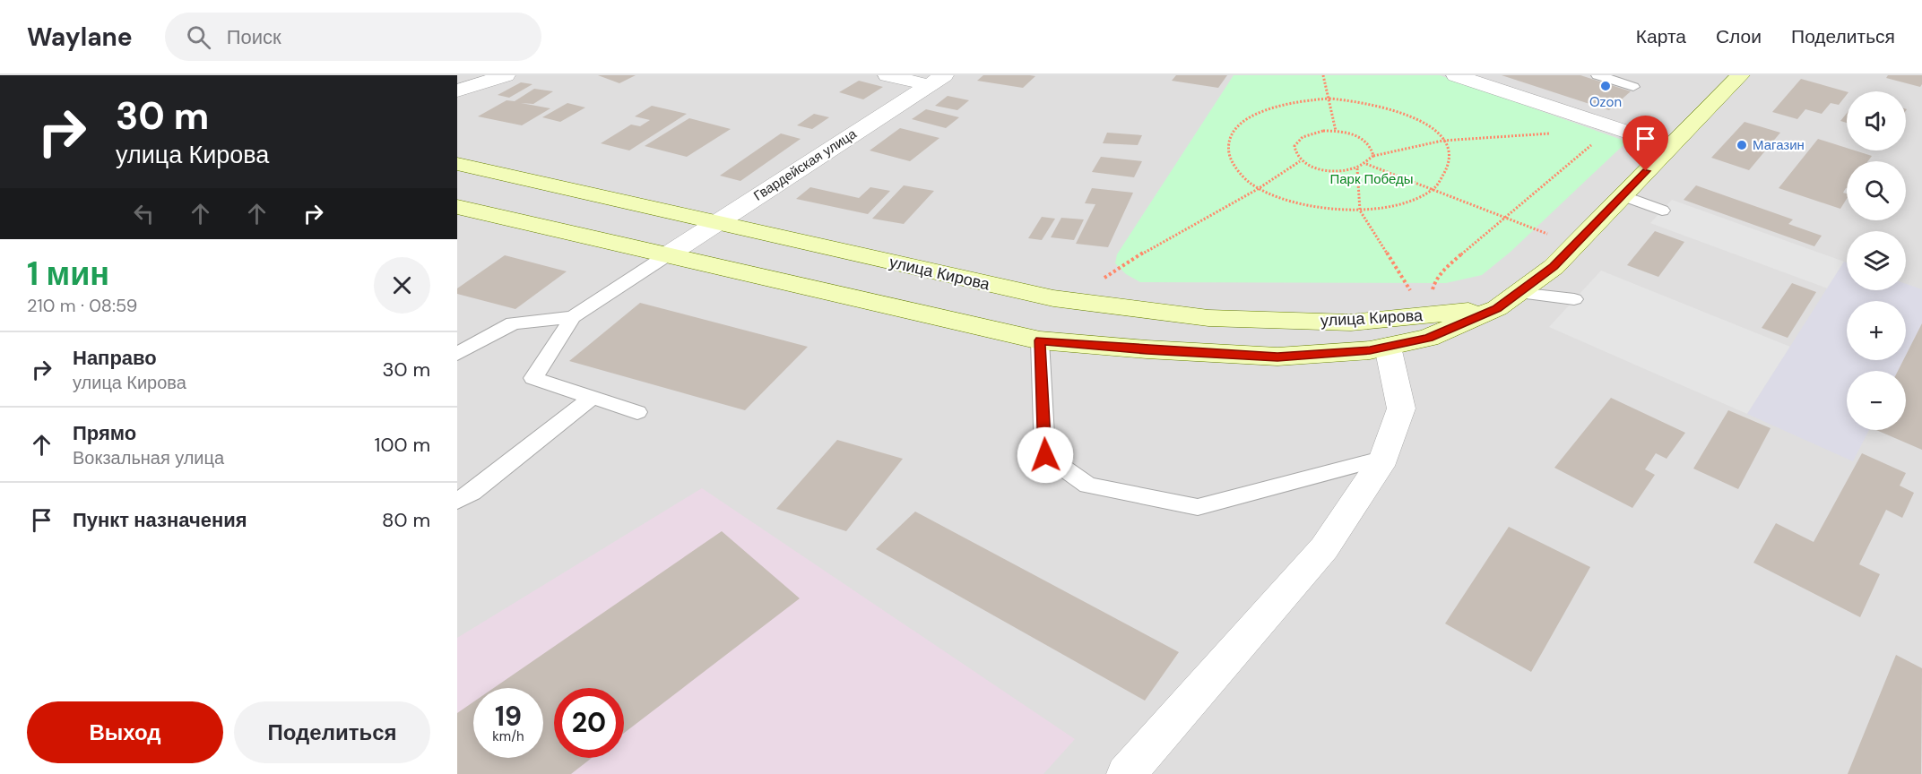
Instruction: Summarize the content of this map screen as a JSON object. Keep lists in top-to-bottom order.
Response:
{
  "streets": {
    "street": ["Гвардейская улица", "улица Кирова"]
  },
  "crossings": [
    ["Гвардейская улица", "улица Кирова"]
  ],
  "parks": ["Парк Победы"],
  "places": ["Ozon", "Магазин"],
  "page": {
    "header": "Waylane",
    "search": "Поиск",
    "nav": ["Карта", "Слои", "Поделиться"],
    "turn": ["30 m", "улица Кирова"],
    "map_buttons": ["+", "−"],
    "heading": ["1 мин", "210 m · 08:59"],
    "list": [
      {
        "name": "Направо",
        "note": "улица Кирова",
        "value": "30 m"
      },
      {
        "name": "Прямо",
        "note": "Вокзальная улица",
        "value": "100 m"
      },
      {
        "name": "Пункт назначения",
        "value": "80 m"
      }
    ],
    "speed": "19 km/h",
    "limit": "20",
    "buttons": ["Выход", "Поделиться"]
  }
}
